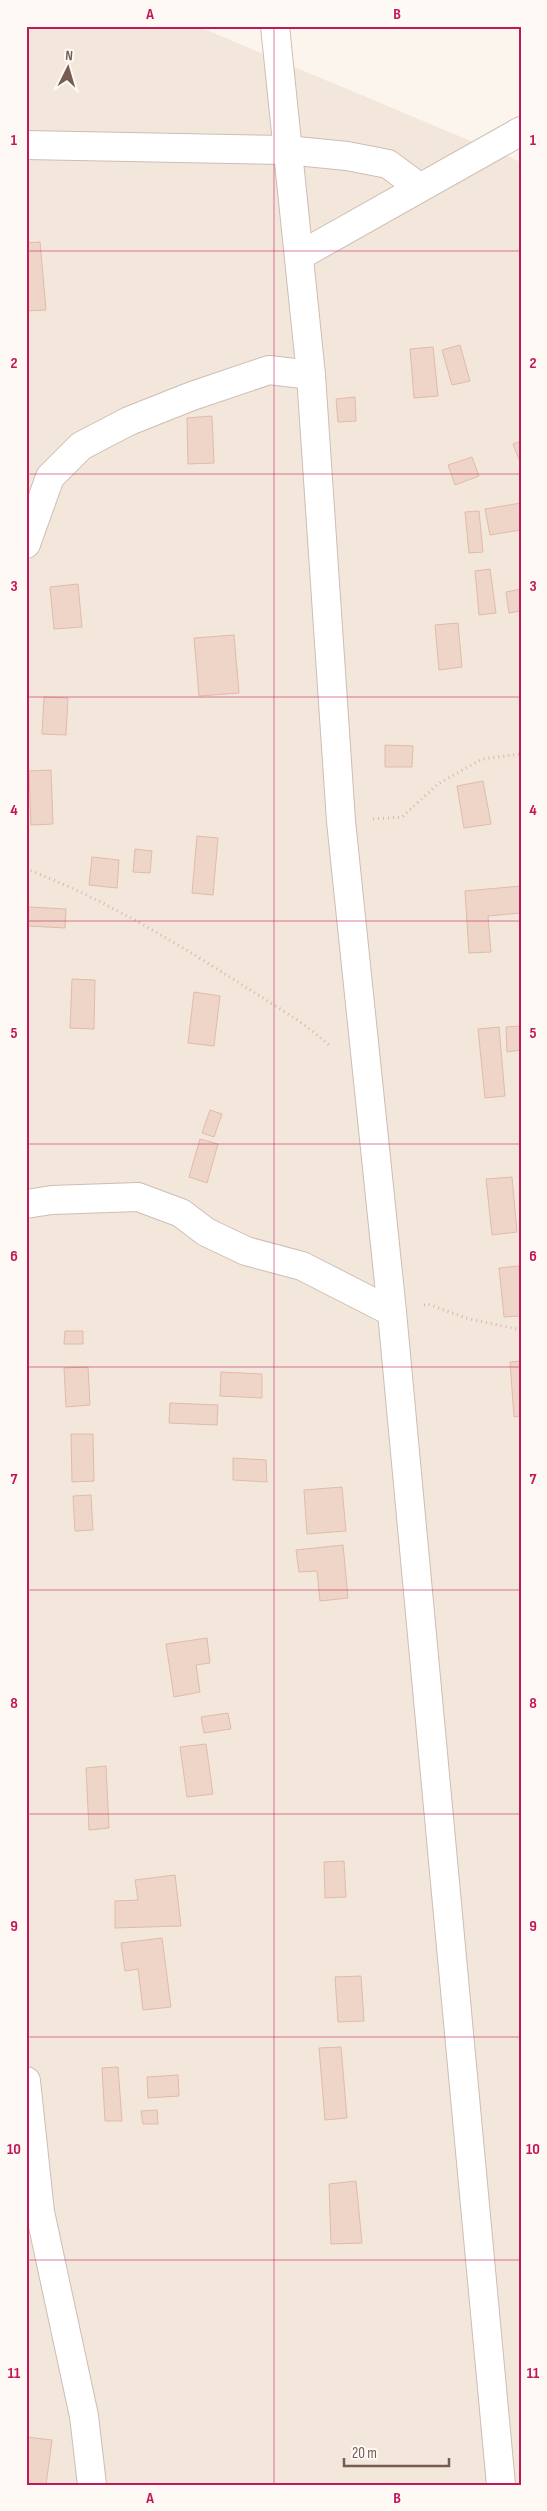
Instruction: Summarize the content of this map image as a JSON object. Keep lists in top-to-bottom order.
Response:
{
  "scale_bar": "20 m",
  "north": "top",
  "grid": {
    "columns": ["A", "B"],
    "rows": [
      "1",
      "2",
      "3",
      "4",
      "5",
      "6",
      "7",
      "8",
      "9",
      "10",
      "11"
    ]
  }
}
